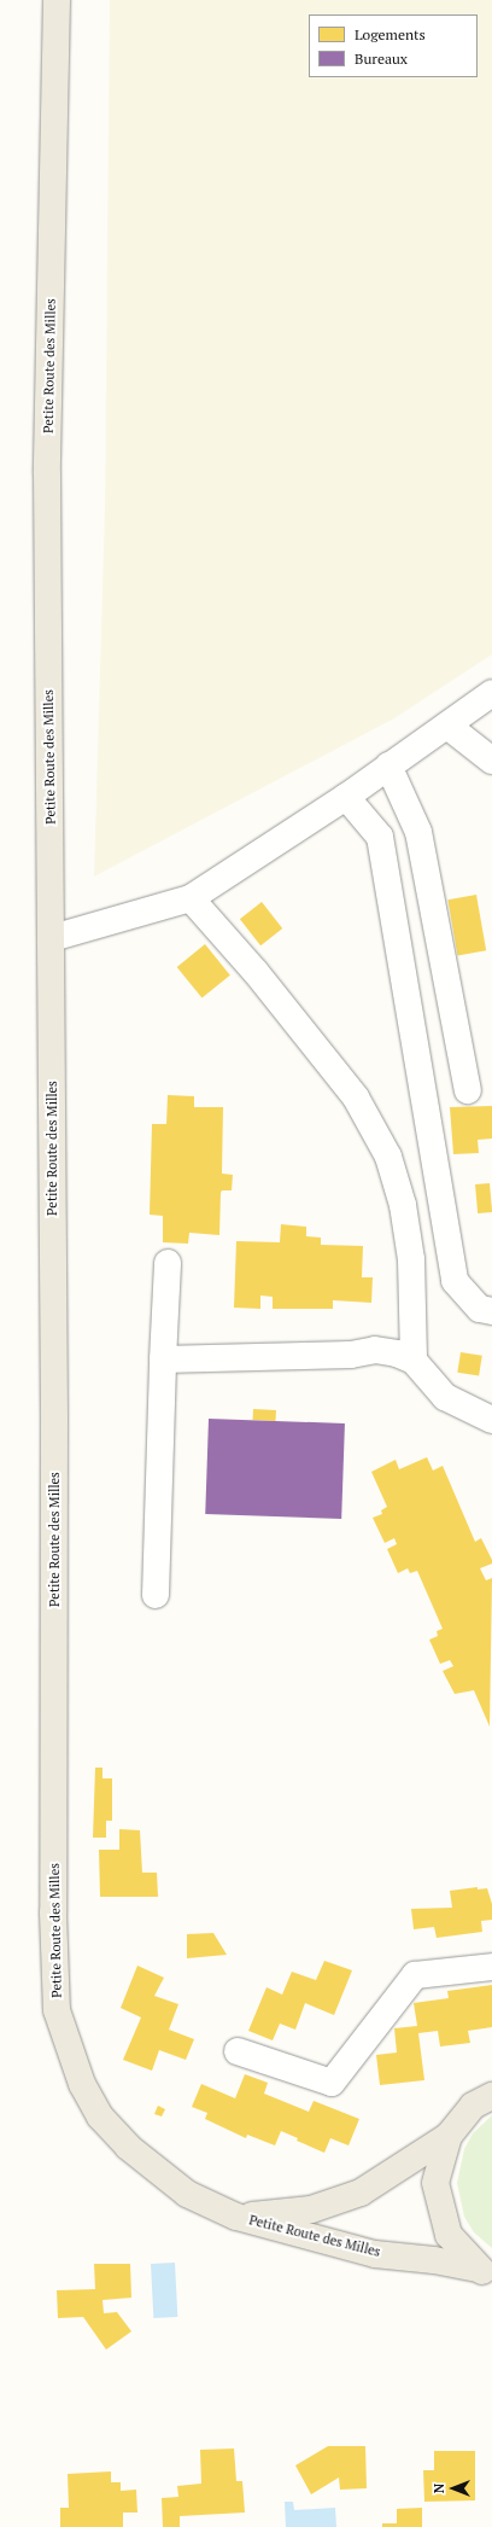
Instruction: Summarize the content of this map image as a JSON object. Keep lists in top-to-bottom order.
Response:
{
  "streets": {
    "main road": ["Petite Route des Milles"]
  },
  "legend": ["Logements", "Bureaux"],
  "north": "left"
}
